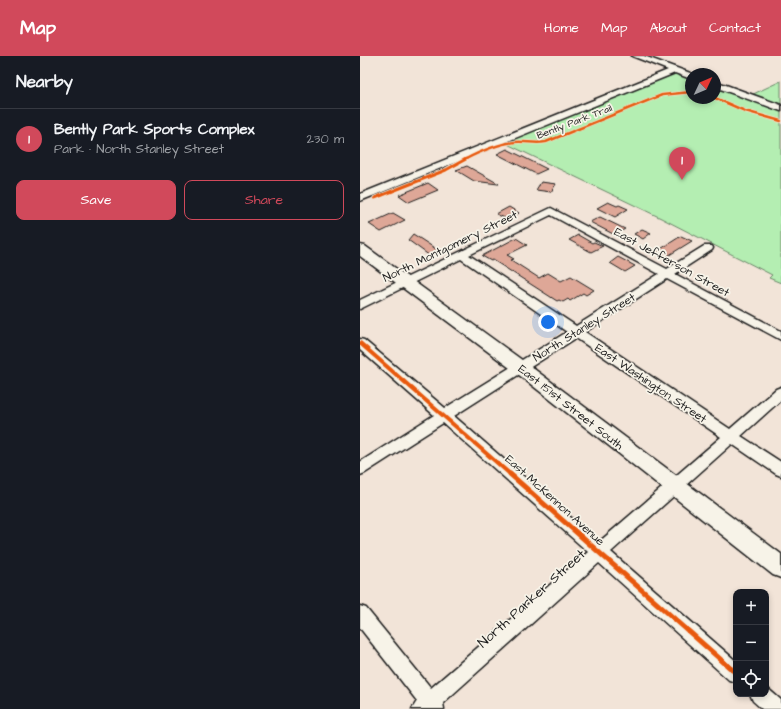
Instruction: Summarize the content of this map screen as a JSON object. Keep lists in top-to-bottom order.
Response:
{
  "streets": {
    "main road": ["East 151st Street South"],
    "street": [
      "North Montgomery Street",
      "East Jefferson Street",
      "North Stanley Street",
      "East Washington Street",
      "East McKennon Avenue",
      "North Parker Street"
    ],
    "cycle path": ["Bently Park Trail"]
  },
  "crossings": [
    ["North Montgomery Street", "East Jefferson Street"],
    ["North Montgomery Street", "East Washington Street"],
    ["North Montgomery Street", "East 151st Street South"],
    ["East Jefferson Street", "North Stanley Street"],
    ["North Stanley Street", "East Washington Street"],
    ["North Stanley Street", "East 151st Street South"],
    ["North Stanley Street", "East McKennon Avenue"],
    ["East Washington Street", "North Parker Street"],
    ["East 151st Street South", "North Parker Street"],
    ["East McKennon Avenue", "North Parker Street"]
  ],
  "north": "top right",
  "page": {
    "header": "Map",
    "nav": [
      "Home",
      "Map",
      "About",
      "Contact"
    ],
    "heading": "Nearby",
    "list": [
      {
        "mark": "1",
        "name": "Bently Park Sports Complex",
        "note": "Park · North Stanley Street",
        "value": "230 m"
      }
    ],
    "pins": "1",
    "buttons": ["Save", "Share"],
    "map_buttons": ["+", "−"]
  }
}
